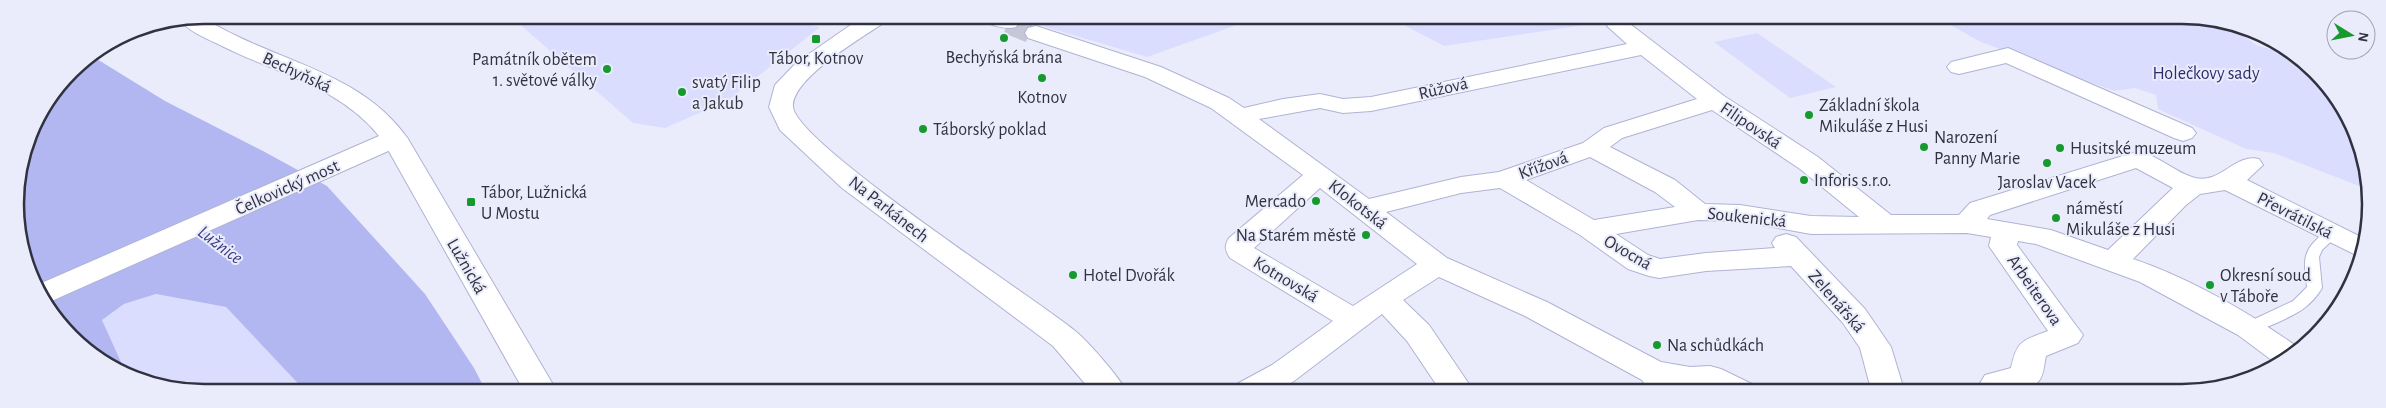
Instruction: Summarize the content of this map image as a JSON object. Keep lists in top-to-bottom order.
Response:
{
  "streets": {
    "street": [
      "Bechyňská",
      "Růžová",
      "Filipovská",
      "Křížová",
      "Čelkovický most",
      "Klokotská",
      "Na Parkánech",
      "Převrátilská",
      "Soukenická",
      "Ovocná",
      "Lužnická",
      "Kotnovská",
      "Arbeiterova",
      "Zelenářská"
    ]
  },
  "crossings": [
    ["Bechyňská", "Čelkovický most"],
    ["Bechyňská", "Lužnická"],
    ["Růžová", "Filipovská"],
    ["Růžová", "Klokotská"],
    ["Filipovská", "Křížová"],
    ["Filipovská", "Soukenická"],
    ["Křížová", "Klokotská"],
    ["Křížová", "Ovocná"],
    ["Čelkovický most", "Lužnická"],
    ["Klokotská", "Kotnovská"],
    ["Soukenická", "Ovocná"],
    ["Soukenická", "Arbeiterova"],
    ["Soukenická", "Zelenářská"],
    ["Ovocná", "Zelenářská"]
  ],
  "water": ["Lužnice"],
  "parks": ["Holečkovy sady"],
  "places": {
    "other": [
      "Bechyňská brána",
      "Památník obětem 1. světové války",
      "Kotnov",
      "svatý Filip a Jakub",
      "Základní škola Mikuláše z Husi",
      "Táborský poklad",
      "Narození Panny Marie",
      "Husitské muzeum",
      "Jaroslav Vacek",
      "Inforis s.r.o.",
      "Mercado",
      "náměstí Mikuláše z Husi",
      "Na Starém městě",
      "Hotel Dvořák",
      "Okresní soud v Táboře",
      "Na schůdkách"
    ],
    "transit": ["Tábor, Kotnov", "Tábor, Lužnická U Mostu"]
  },
  "north": "right"
}
